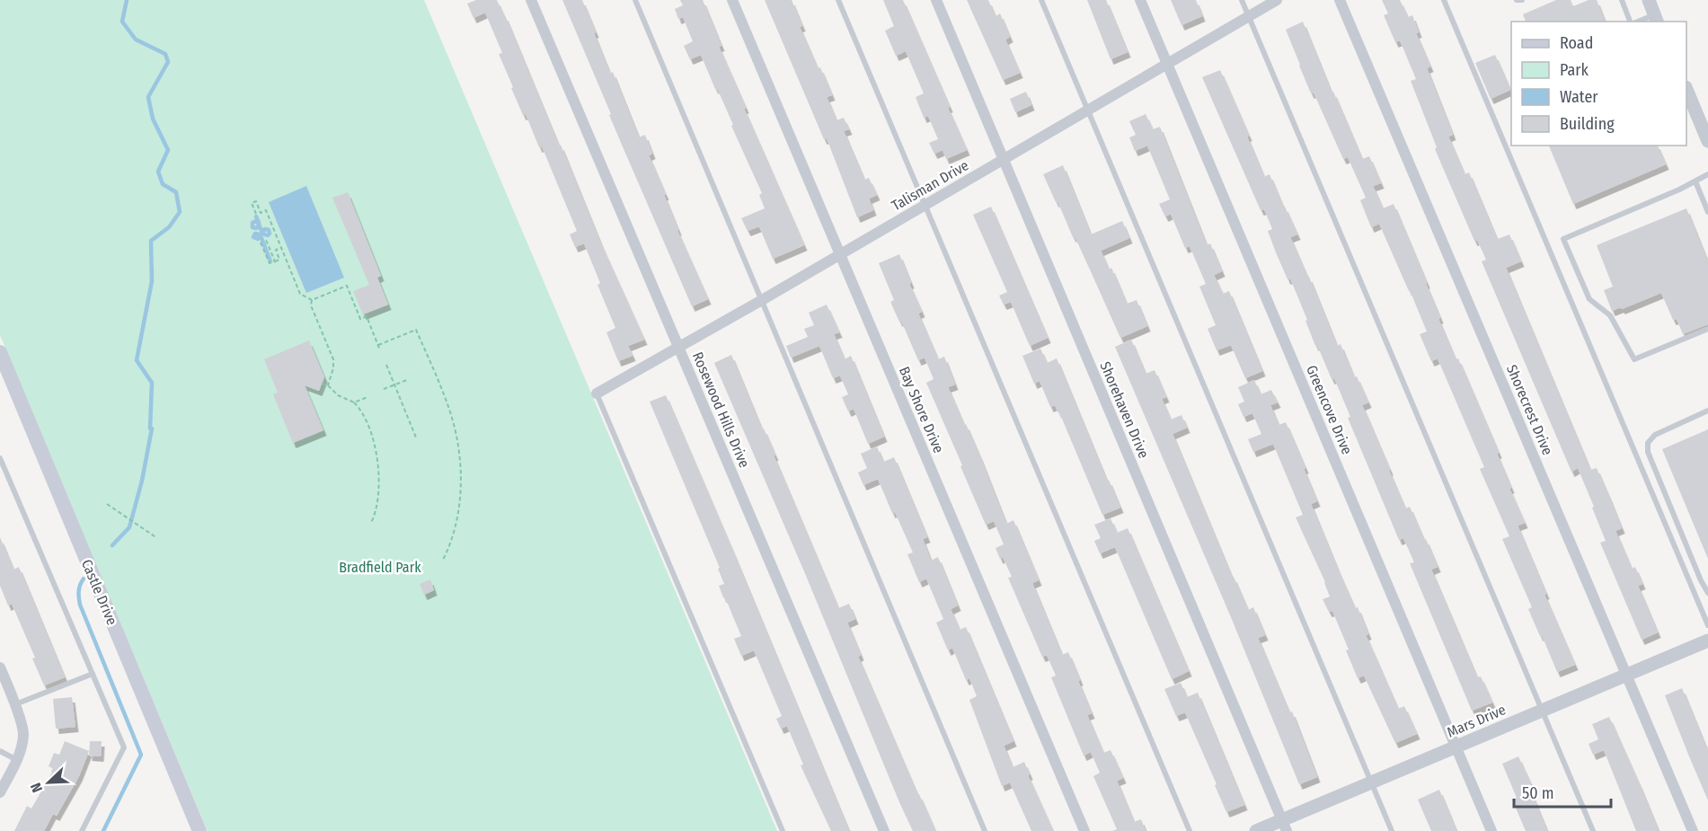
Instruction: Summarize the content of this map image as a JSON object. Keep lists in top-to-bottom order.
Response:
{
  "streets": {
    "main road": ["Castle Drive"],
    "street": [
      "Talisman Drive",
      "Rosewood Hills Drive",
      "Bay Shore Drive",
      "Shorehaven Drive",
      "Greencove Drive",
      "Shorecrest Drive",
      "Mars Drive"
    ]
  },
  "crossings": [
    ["Talisman Drive", "Rosewood Hills Drive"],
    ["Talisman Drive", "Bay Shore Drive"],
    ["Talisman Drive", "Shorehaven Drive"],
    ["Talisman Drive", "Greencove Drive"],
    ["Shorehaven Drive", "Mars Drive"],
    ["Greencove Drive", "Mars Drive"],
    ["Shorecrest Drive", "Mars Drive"]
  ],
  "parks": ["Bradfield Park"],
  "legend": [
    "Road",
    "Park",
    "Water",
    "Building"
  ],
  "scale_bar": "50 m",
  "north": "bottom left"
}
